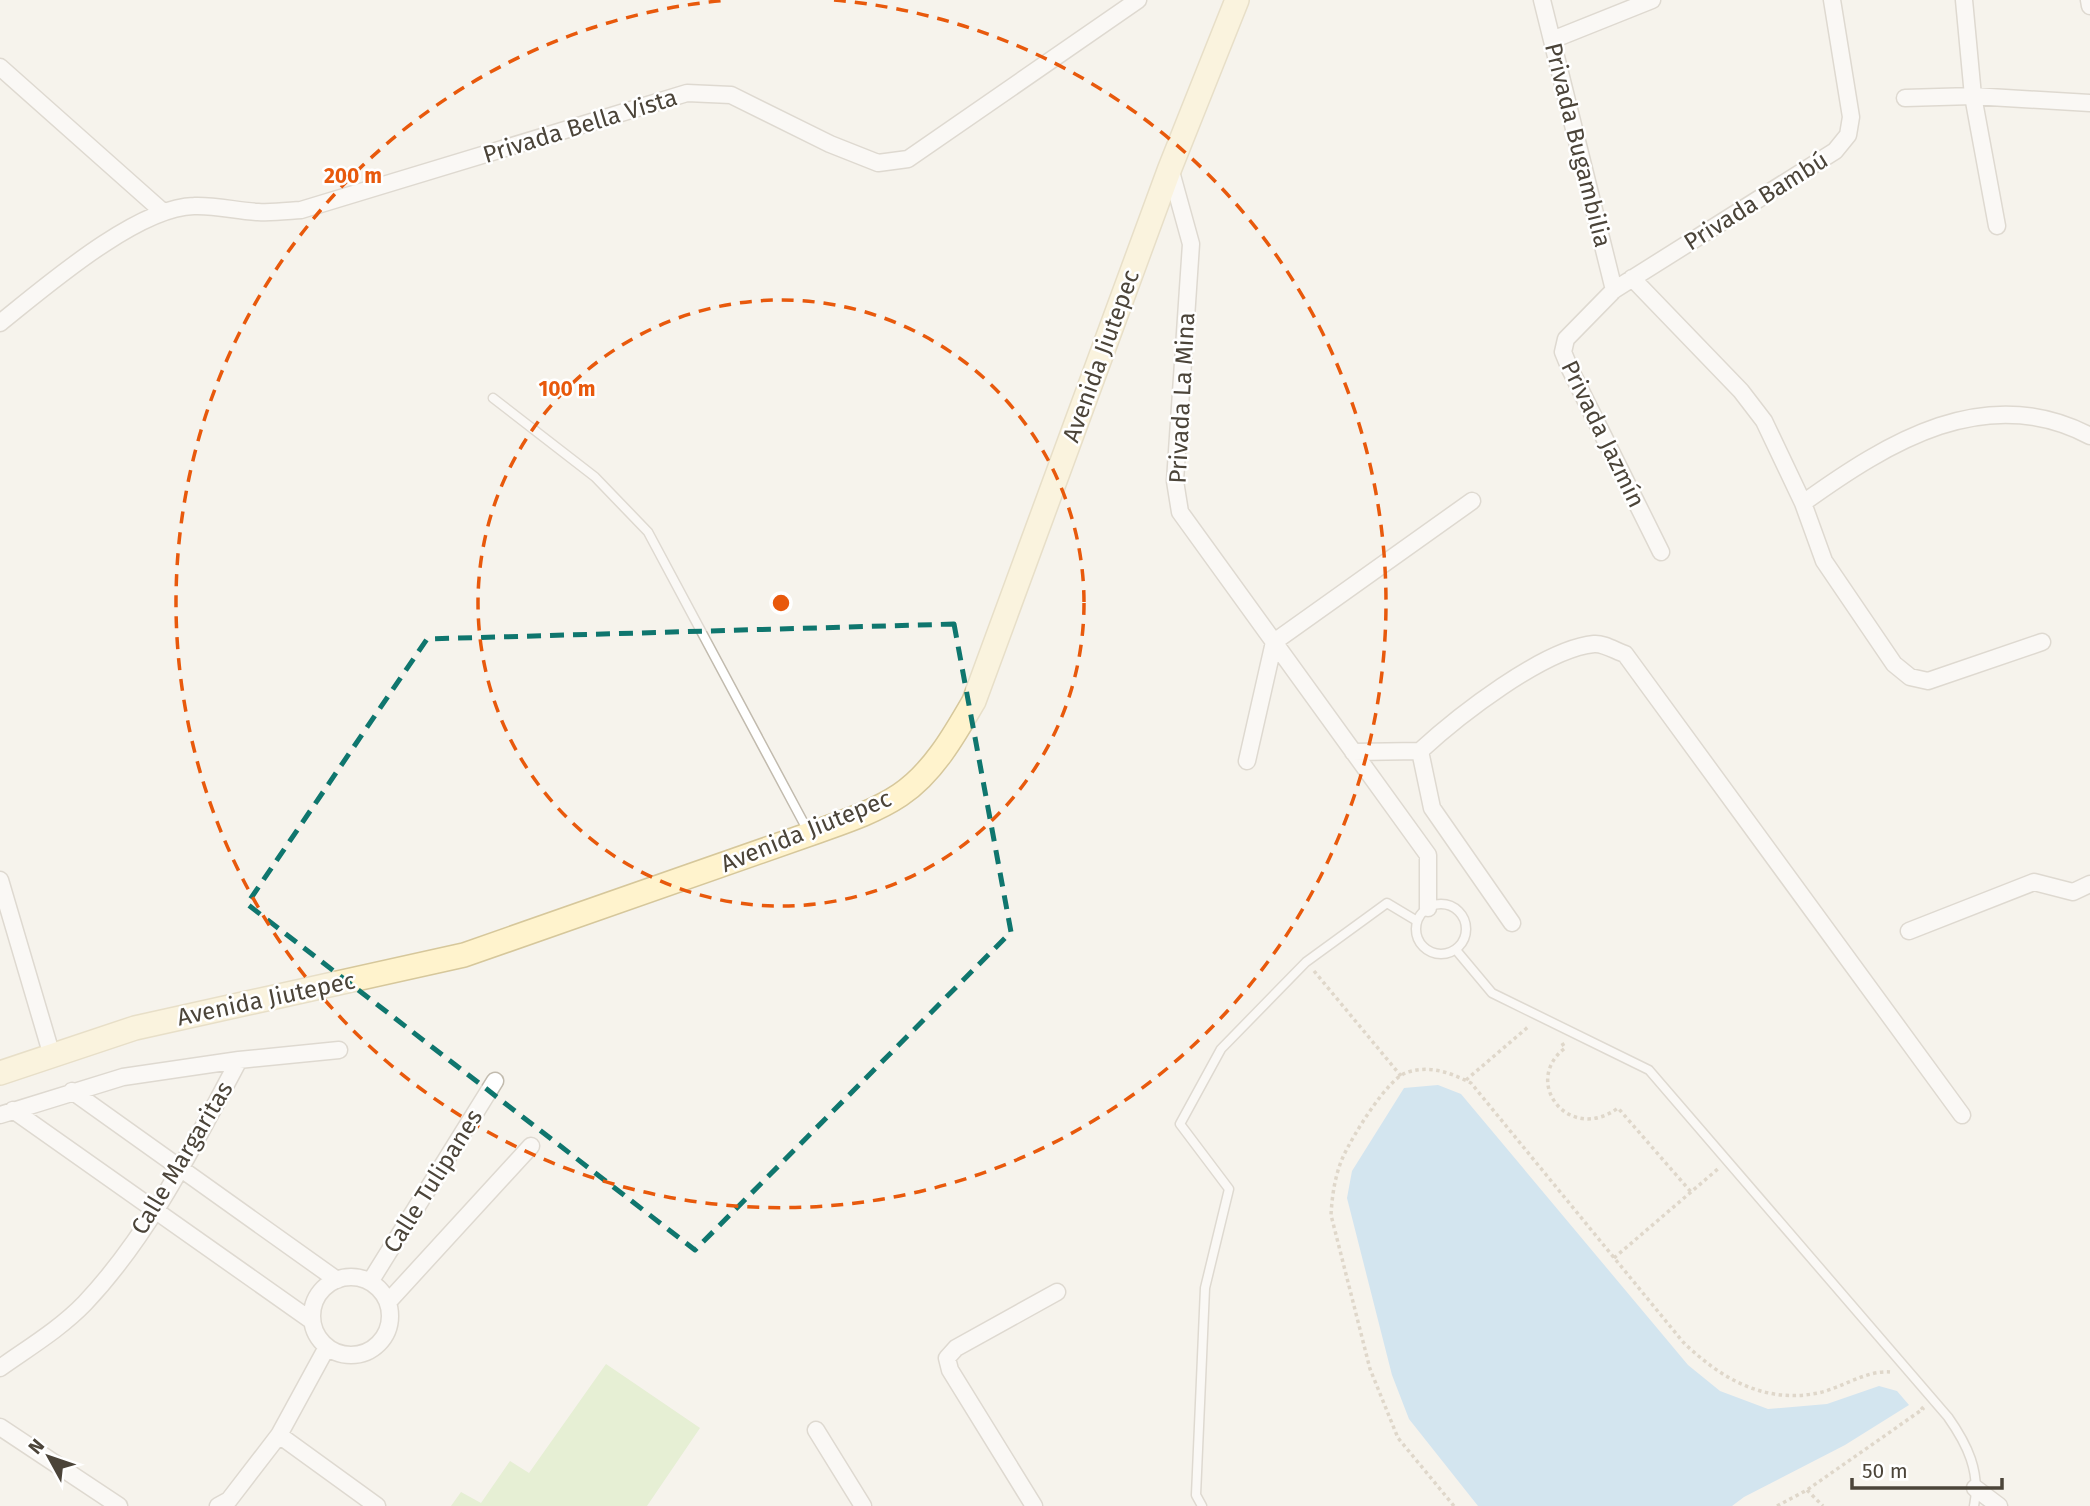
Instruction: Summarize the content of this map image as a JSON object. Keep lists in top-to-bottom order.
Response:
{
  "streets": {
    "main road": ["Avenida Jiutepec"],
    "street": [
      "Privada Bella Vista",
      "Privada Bugambilia",
      "Privada Bambú",
      "Privada La Mina",
      "Privada Jazmín",
      "Calle Margaritas",
      "Calle Tulipanes"
    ]
  },
  "crossings": [
    ["Privada Bugambilia", "Privada Bambú"],
    ["Privada Bugambilia", "Privada Jazmín"],
    ["Privada Bambú", "Privada Jazmín"],
    ["Avenida Jiutepec", "Privada La Mina"]
  ],
  "scale_bar": "50 m",
  "north": "top left",
  "rings": ["200 m", "100 m"]
}
